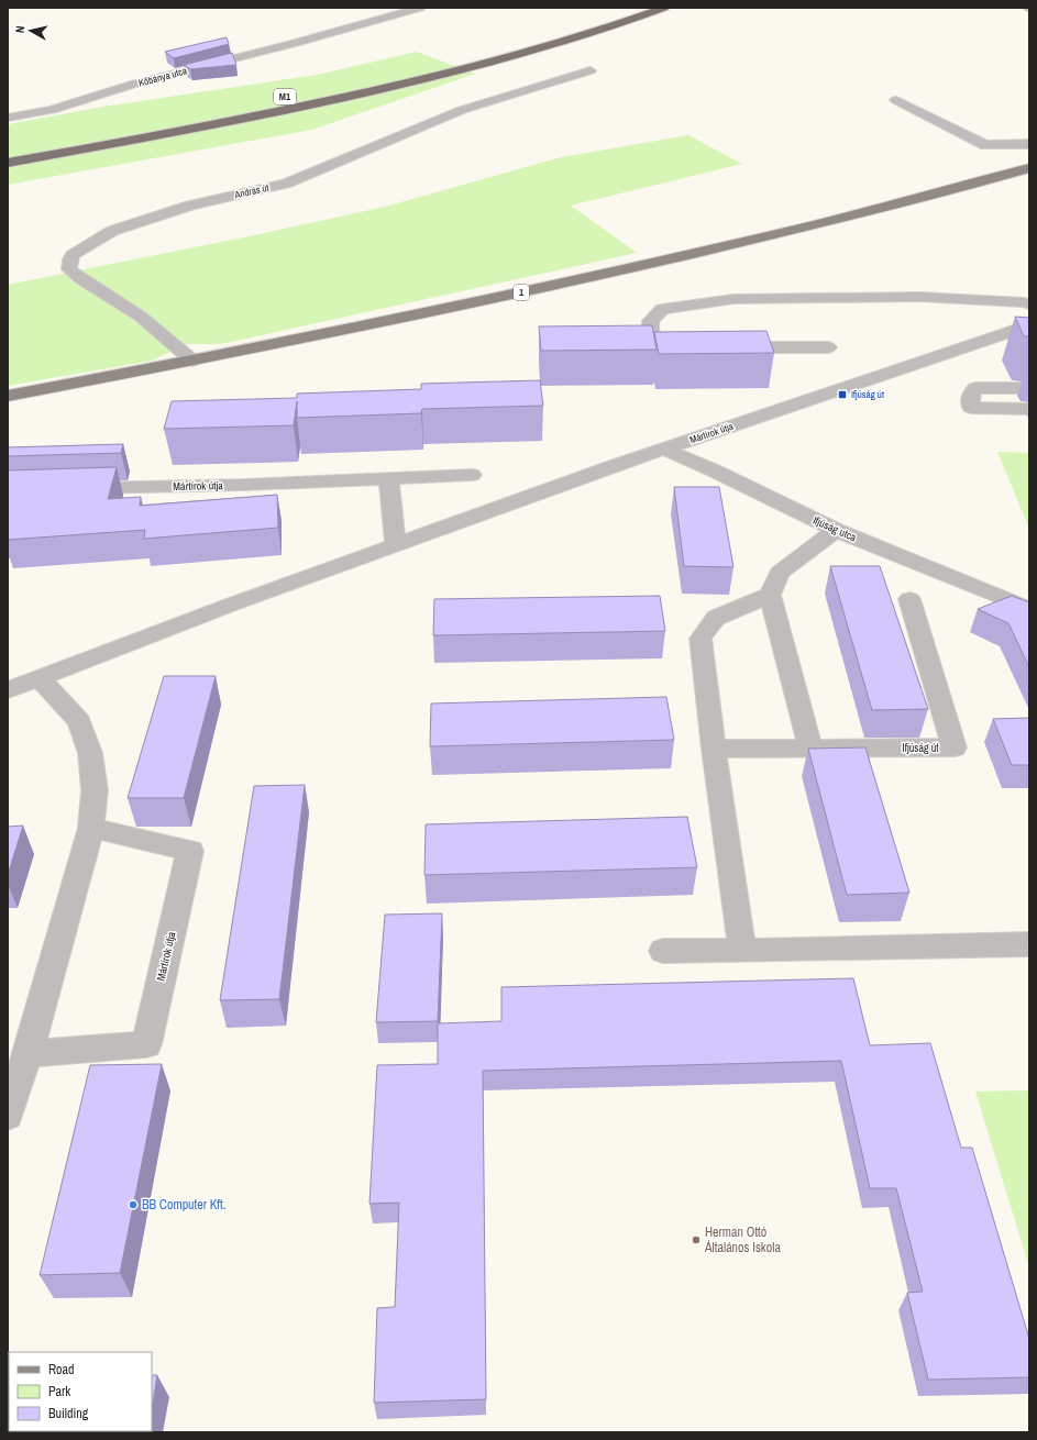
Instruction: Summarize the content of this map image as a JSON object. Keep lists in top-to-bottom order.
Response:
{
  "streets": {
    "highway": ["M1"],
    "main road": ["1"],
    "street": [
      "Kőbánya utca",
      "András út",
      "Mártírok útja",
      "Ifjúság utca",
      "Ifjúság út"
    ]
  },
  "crossings": [
    ["András út", "1"],
    ["Mártírok útja", "Ifjúság utca"]
  ],
  "places": {
    "transit": ["Ifjúság út"],
    "other": ["BB Computer Kft.", "Herman Ottó Általános Iskola"]
  },
  "legend": ["Road", "Park", "Building"],
  "north": "left"
}
